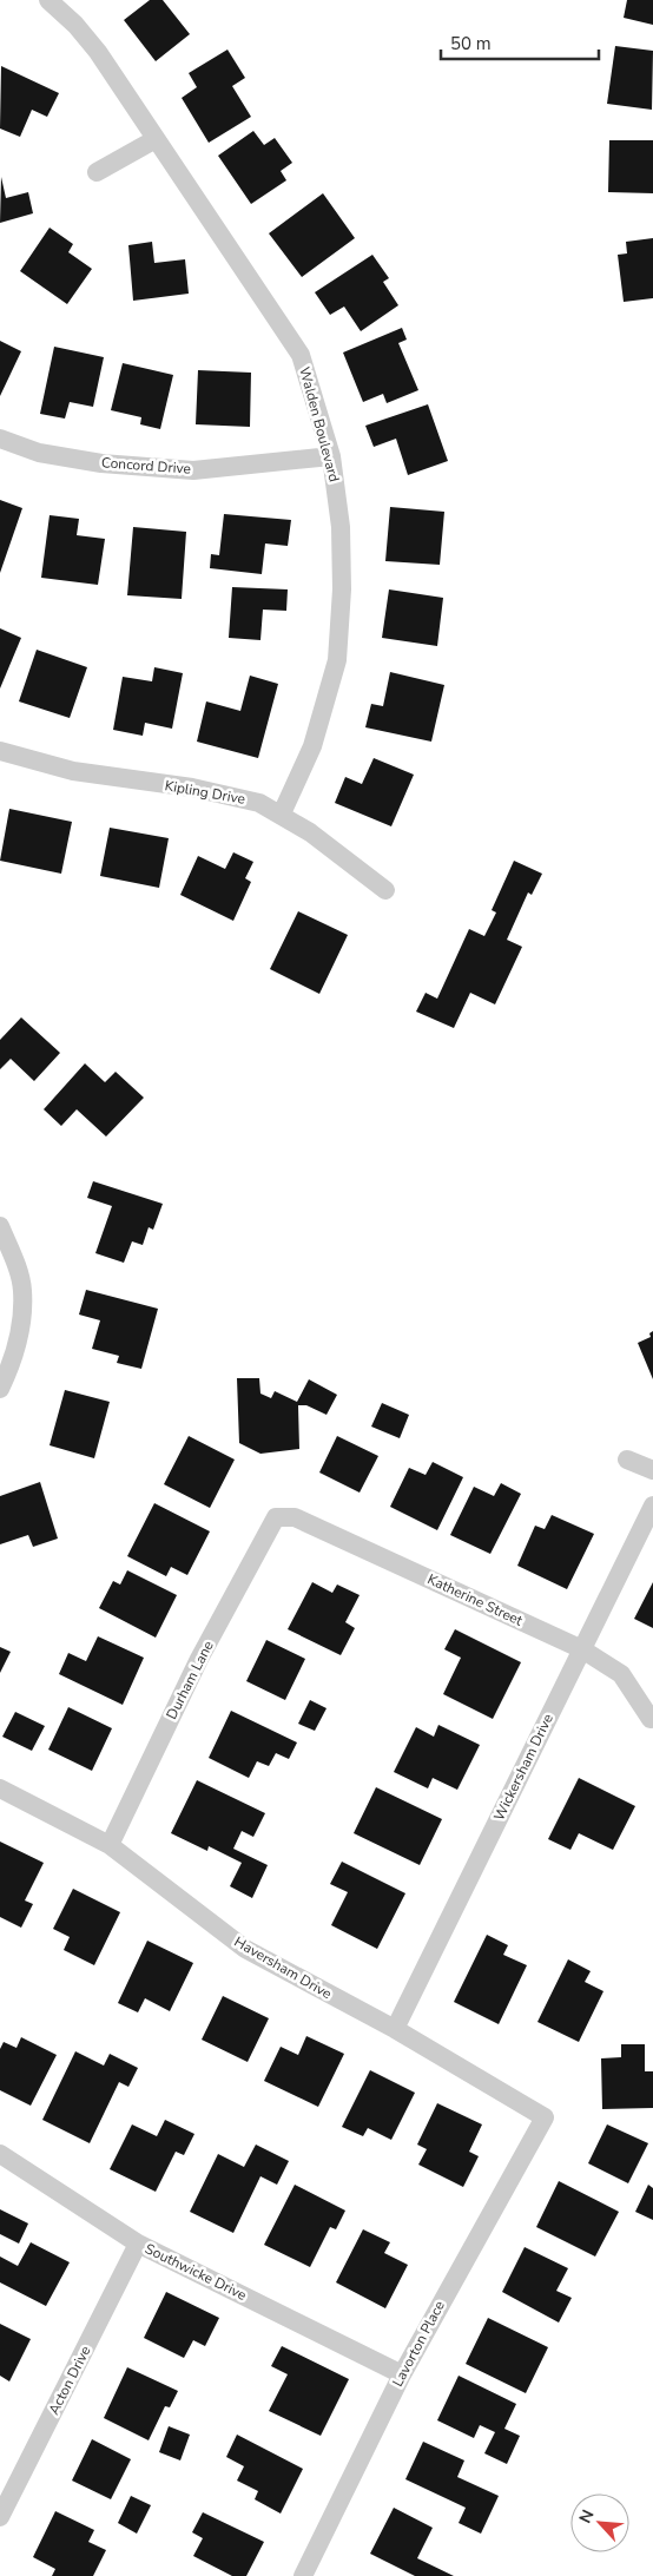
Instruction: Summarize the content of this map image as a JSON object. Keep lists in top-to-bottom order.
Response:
{
  "streets": {
    "street": [
      "Walden Boulevard",
      "Concord Drive",
      "Kipling Drive",
      "Katherine Street",
      "Durham Lane",
      "Wickersham Drive",
      "Haversham Drive",
      "Southwicke Drive",
      "Lavorton Place",
      "Acton Drive"
    ]
  },
  "crossings": [
    ["Walden Boulevard", "Concord Drive"],
    ["Walden Boulevard", "Kipling Drive"],
    ["Katherine Street", "Durham Lane"],
    ["Katherine Street", "Wickersham Drive"],
    ["Durham Lane", "Haversham Drive"],
    ["Wickersham Drive", "Haversham Drive"],
    ["Haversham Drive", "Lavorton Place"],
    ["Southwicke Drive", "Lavorton Place"],
    ["Southwicke Drive", "Acton Drive"]
  ],
  "scale_bar": "50 m",
  "north": "top left"
}
